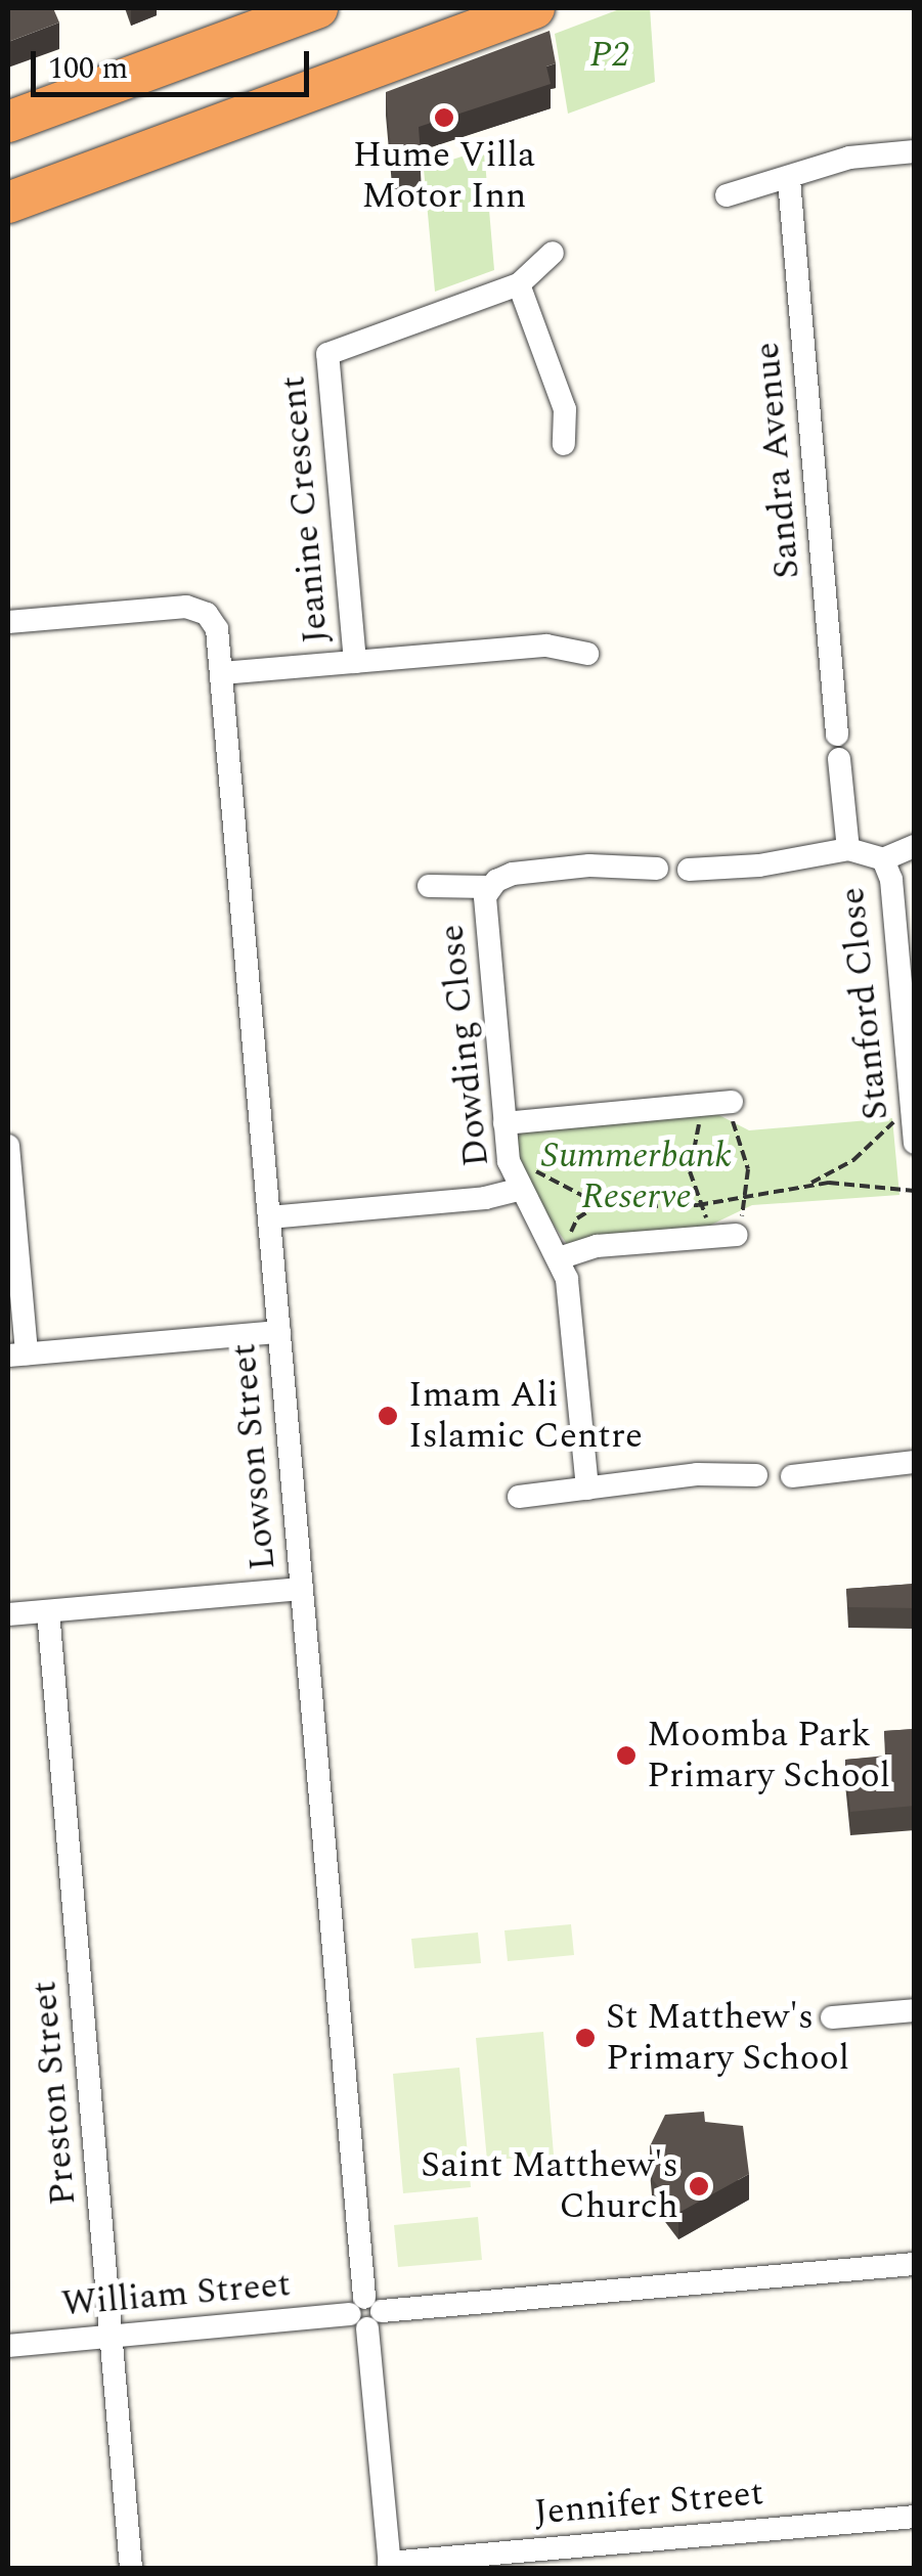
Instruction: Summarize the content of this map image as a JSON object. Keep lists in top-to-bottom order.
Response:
{
  "streets": {
    "street": [
      "Sandra Avenue",
      "Jeanine Crescent",
      "Stanford Close",
      "Dowding Close",
      "Lowson Street",
      "Preston Street",
      "William Street",
      "Jennifer Street"
    ]
  },
  "crossings": [
    ["Sandra Avenue", "Stanford Close"],
    ["Lowson Street", "William Street"],
    ["Lowson Street", "Jennifer Street"],
    ["Preston Street", "William Street"]
  ],
  "parks": ["P2", "Summerbank Reserve"],
  "places": [
    "Hume Villa Motor Inn",
    "Imam Ali Islamic Centre",
    "Moomba Park Primary School",
    "St Matthew's Primary School",
    "Saint Matthew's Church"
  ],
  "scale_bar": "100 m"
}
